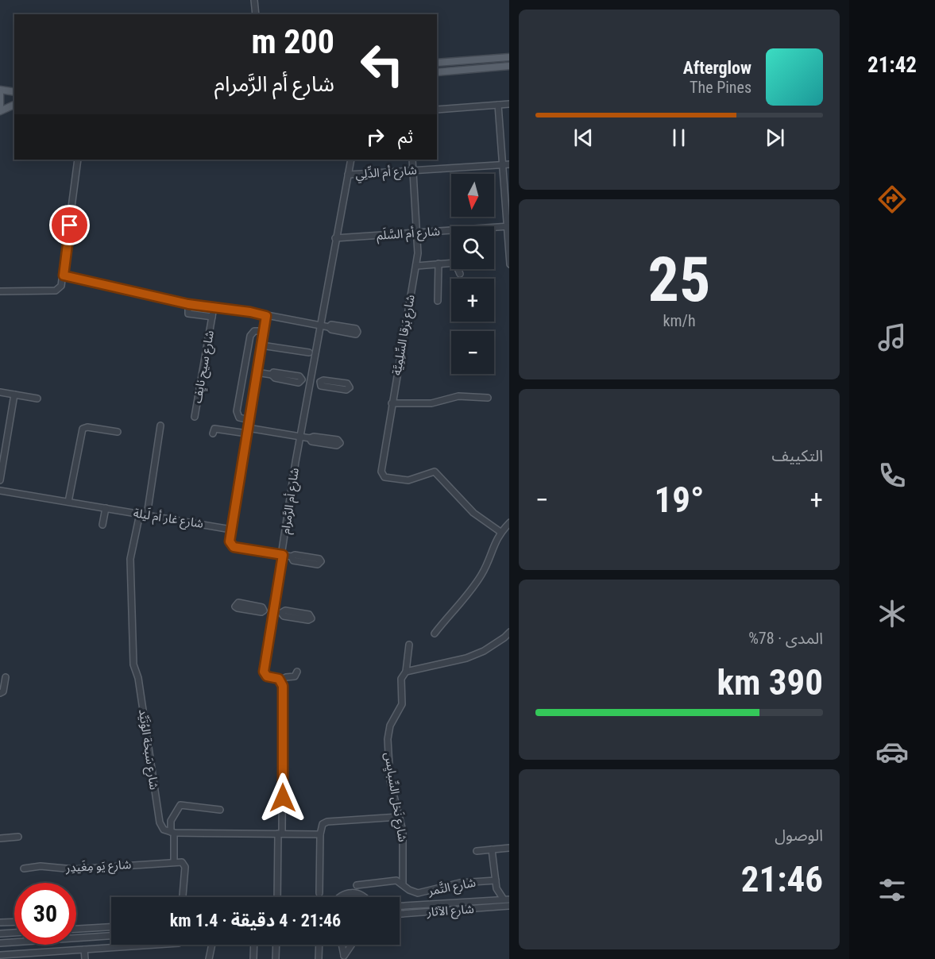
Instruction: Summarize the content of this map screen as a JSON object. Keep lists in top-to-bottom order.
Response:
{
  "streets": {
    "street": [
      "شارع أم الدِّلِي",
      "شارع أم السَّلَم",
      "شارع بَرقا السِّلِمِيَّة",
      "شارع سيح نايِف",
      "شارع أم الرَّمرام",
      "شارع غار أم لَيلة",
      "شارع سَبخة الوُتَيِّد",
      "شارع نَخل السِّبايِس",
      "شارع يَو مِغَيدِر",
      "شارع التَّمر",
      "شارع الآثار"
    ]
  },
  "crossings": [
    ["شارع أم الدِّلِي", "شارع بَرقا السِّلِمِيَّة"],
    ["شارع أم الدِّلِي", "شارع أم الرَّمرام"],
    ["شارع أم السَّلَم", "شارع بَرقا السِّلِمِيَّة"],
    ["شارع أم السَّلَم", "شارع أم الرَّمرام"],
    ["شارع غار أم لَيلة", "شارع سَبخة الوُتَيِّد"],
    ["شارع نَخل السِّبايِس", "شارع التَّمر"],
    ["شارع التَّمر", "شارع الآثار"]
  ],
  "north": "bottom",
  "page": {
    "tabs": "21:42",
    "turn": ["200 m", "شارع أم الرَّمرام"],
    "song": ["Afterglow", "The Pines"],
    "then": "ثم",
    "map_buttons": ["+", "−"],
    "tile": [
      ["25", "km/h"],
      "التكييف",
      ["المدى · 78%", "390 km"],
      ["الوصول", "21:46"]
    ],
    "heat": ["−", "19°", "+"],
    "limit": "30",
    "trip": "21:46 · 4 دقيقة · 1.4 km"
  }
}
